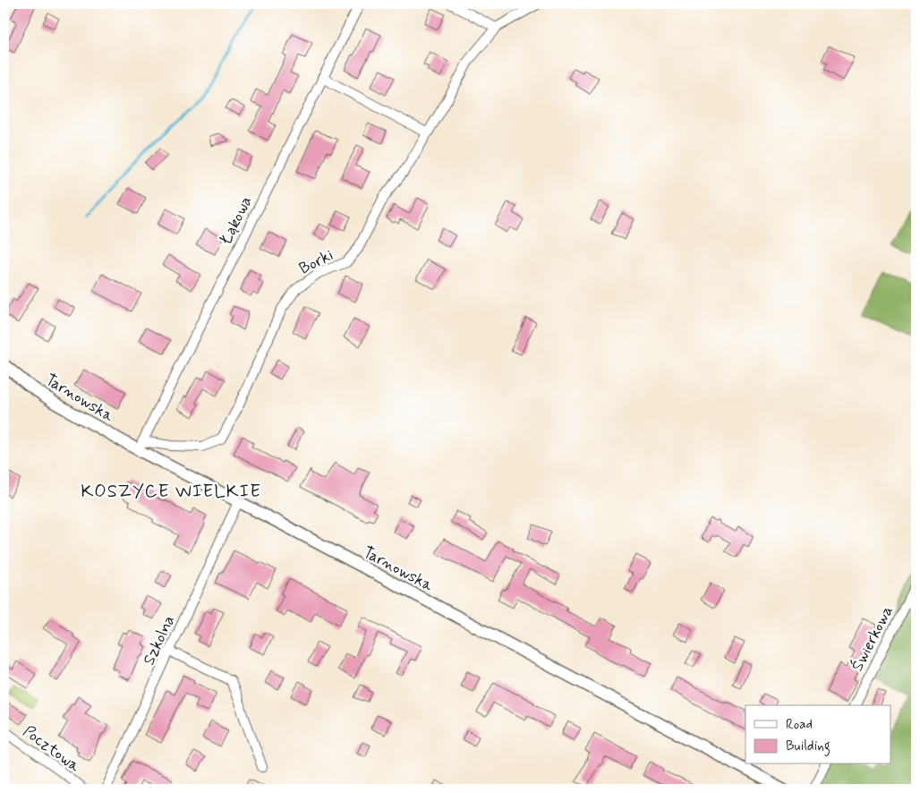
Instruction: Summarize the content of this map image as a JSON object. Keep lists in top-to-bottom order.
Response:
{
  "streets": {
    "street": [
      "Łąkowa",
      "Borki",
      "Tarnowska",
      "Świerkowa",
      "Szkolna",
      "Pocztowa"
    ]
  },
  "crossings": [
    ["Łąkowa", "Borki"],
    ["Łąkowa", "Tarnowska"],
    ["Borki", "Tarnowska"],
    ["Tarnowska", "Szkolna"]
  ],
  "districts": ["KOSZYCE WIELKIE"],
  "legend": ["Road", "Building"]
}
